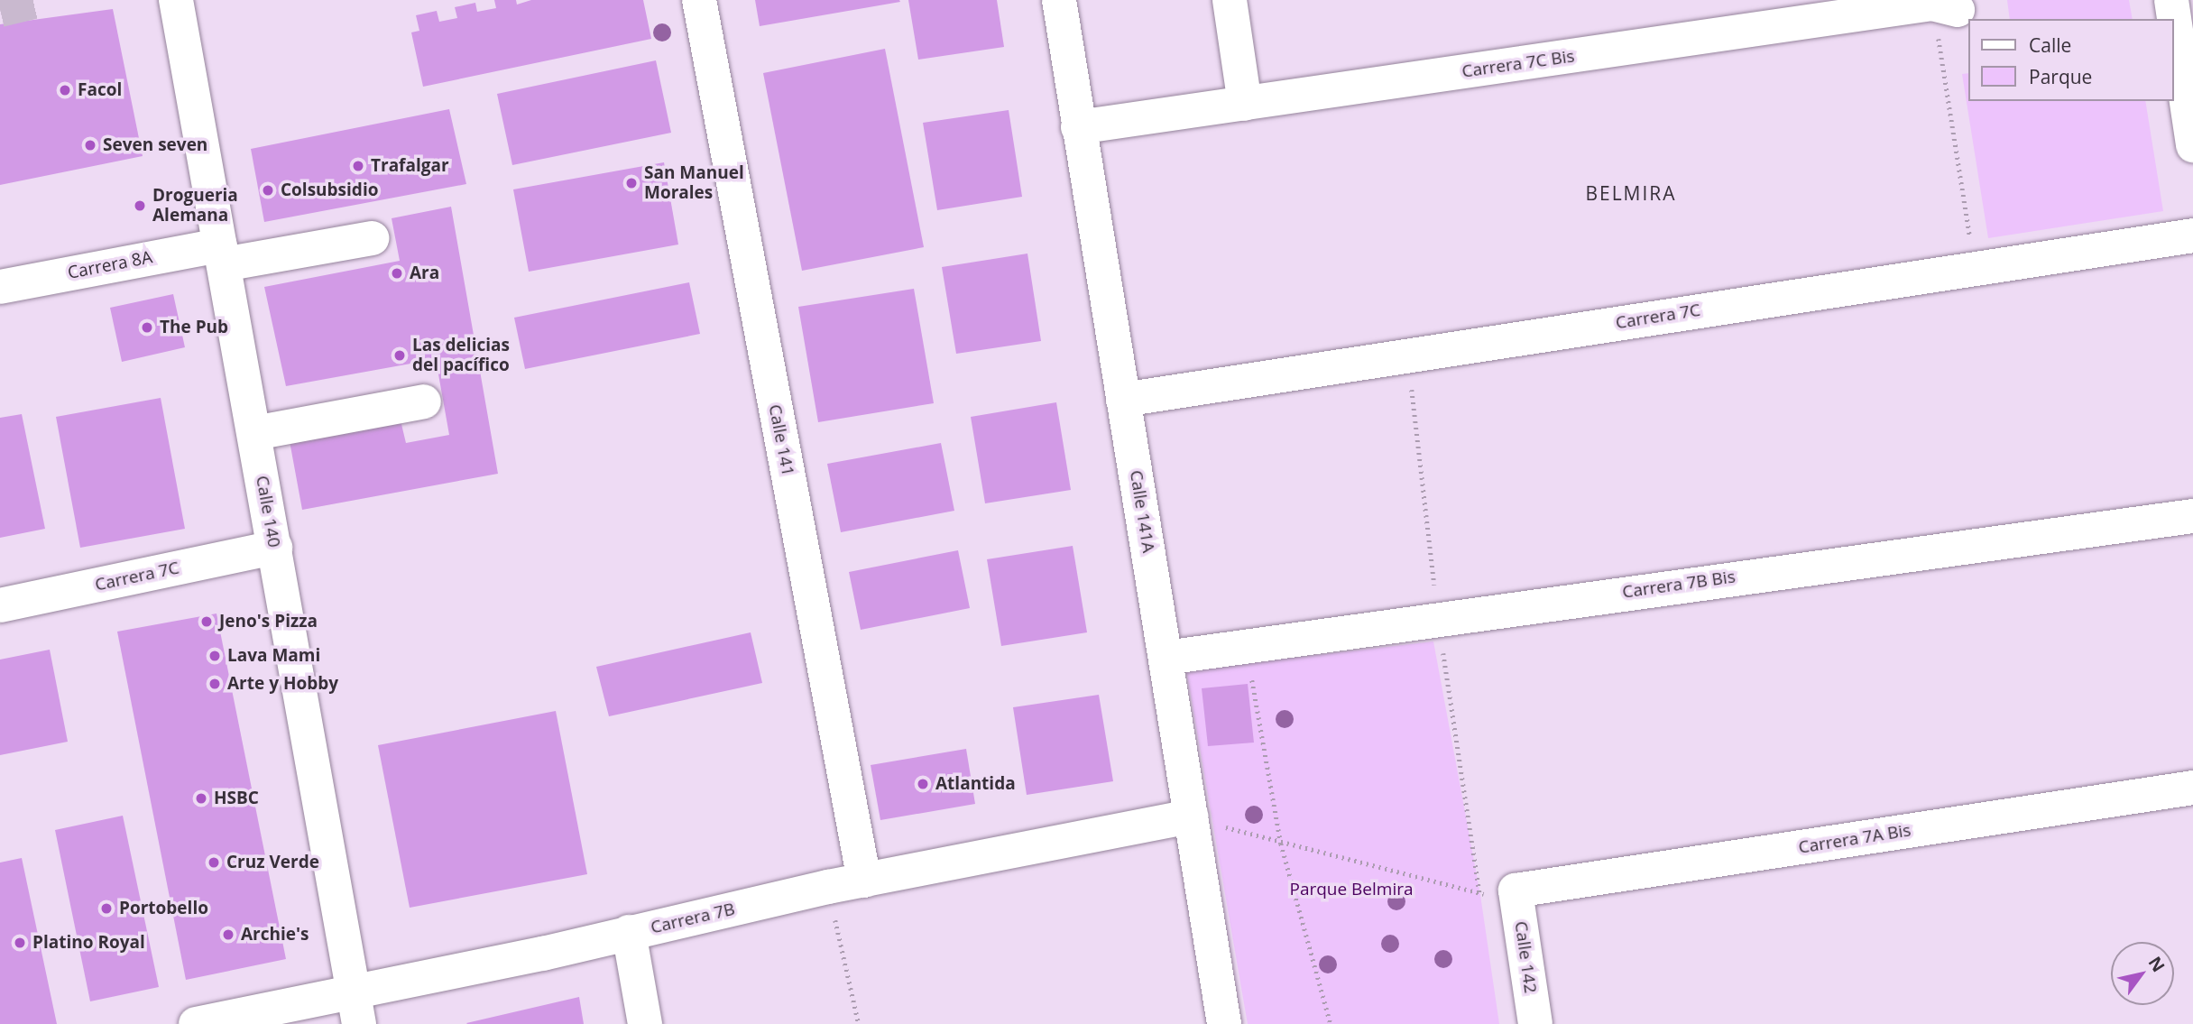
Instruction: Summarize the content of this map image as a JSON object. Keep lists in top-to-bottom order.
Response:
{
  "streets": {
    "street": [
      "Carrera 7C Bis",
      "Carrera 8A",
      "Carrera 7C",
      "Calle 141",
      "Calle 140",
      "Calle 141A",
      "Carrera 7B Bis",
      "Carrera 7A Bis",
      "Carrera 7B",
      "Calle 142"
    ]
  },
  "crossings": [
    ["Carrera 7C Bis", "Calle 141A"],
    ["Carrera 8A", "Calle 140"],
    ["Carrera 7C", "Calle 140"],
    ["Carrera 7C", "Calle 141A"],
    ["Calle 141", "Carrera 7B"],
    ["Calle 140", "Carrera 7B"],
    ["Calle 141A", "Carrera 7B Bis"],
    ["Calle 141A", "Carrera 7B"],
    ["Carrera 7A Bis", "Calle 142"]
  ],
  "districts": ["BELMIRA"],
  "parks": ["Parque Belmira"],
  "places": [
    "Facol",
    "Seven seven",
    "Trafalgar",
    "San Manuel Morales",
    "Colsubsidio",
    "Drogueria Alemana",
    "Ara",
    "The Pub",
    "Las delicias del pacífico",
    "Jeno's Pizza",
    "Lava Mami",
    "Arte y Hobby",
    "Atlantida",
    "HSBC",
    "Cruz Verde",
    "Portobello",
    "Archie's",
    "Platino Royal"
  ],
  "legend": ["Calle", "Parque"],
  "north": "top right"
}
